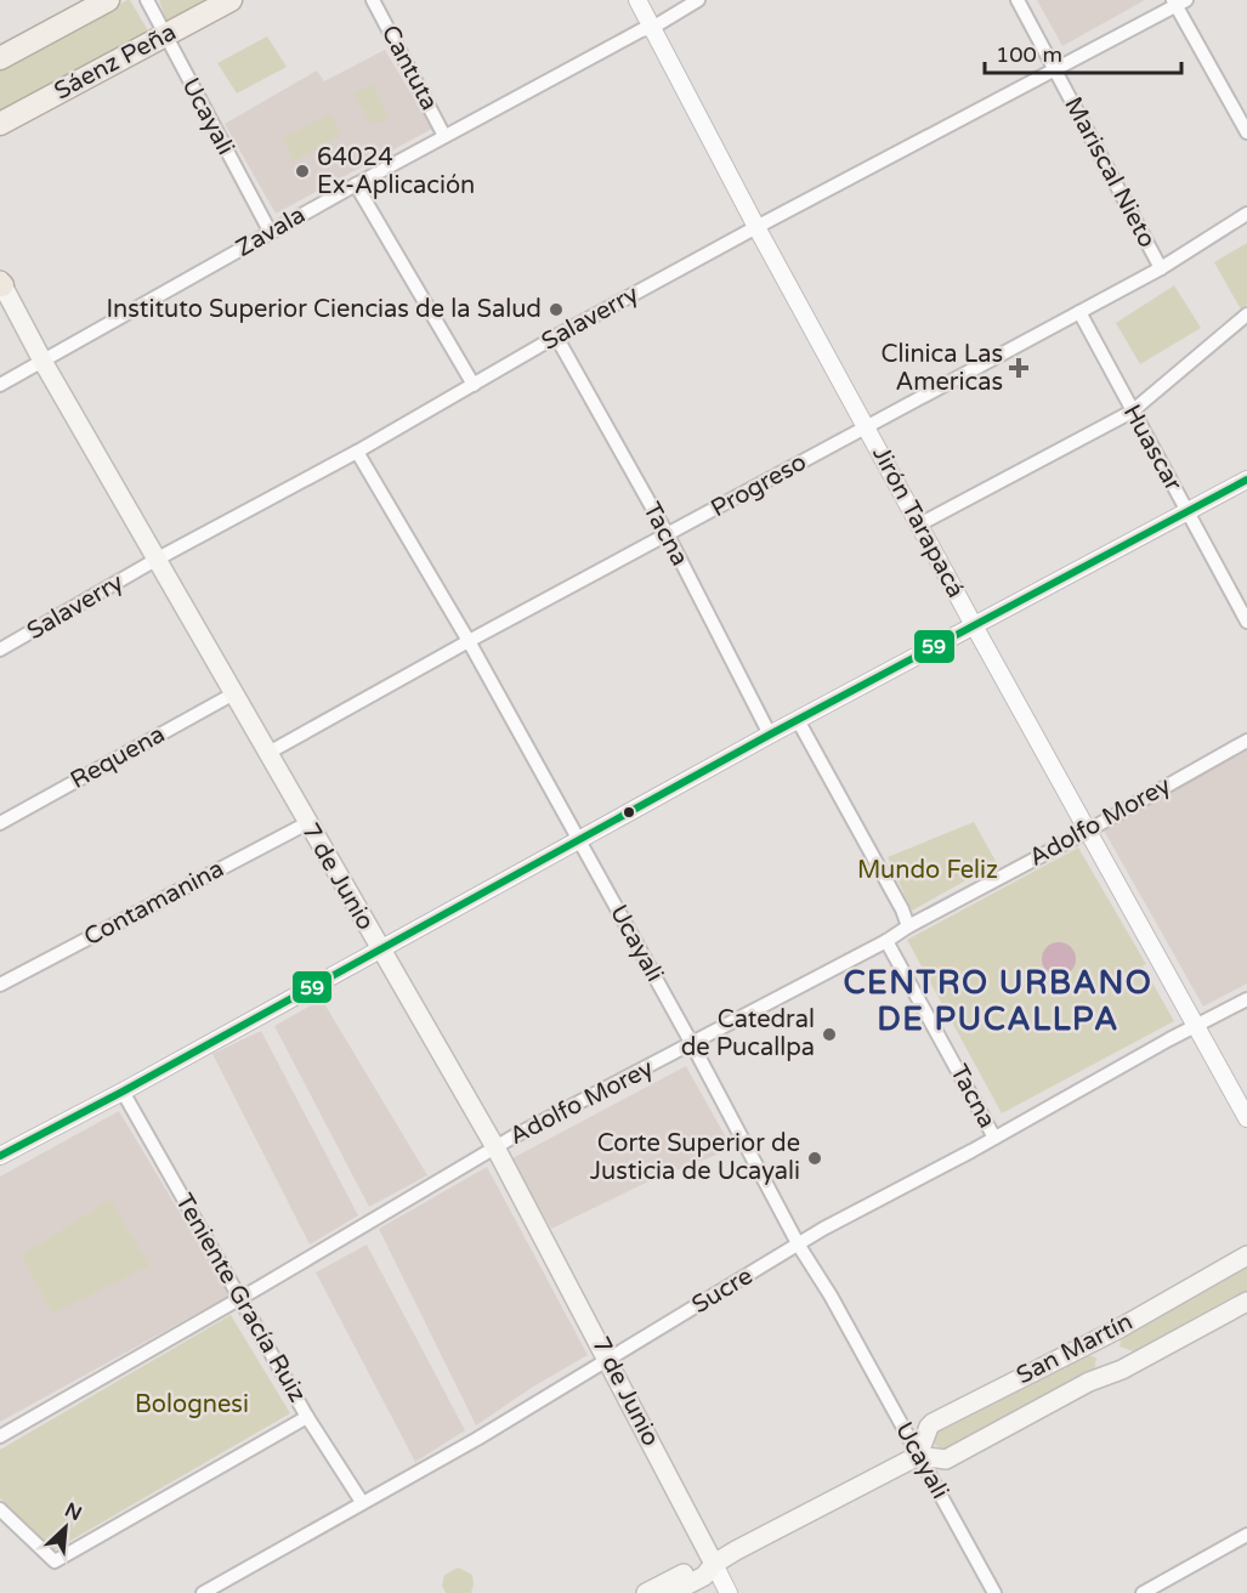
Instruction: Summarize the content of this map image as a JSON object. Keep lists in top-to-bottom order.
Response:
{
  "streets": {
    "main road": ["Sáenz Peña", "7 de Junio", "San Martín"],
    "street": [
      "Cantuta",
      "Ucayali",
      "Mariscal Nieto",
      "Zavala",
      "Salaverry",
      "Huascar",
      "Progreso",
      "Jirón Tarapacá",
      "Tacna",
      "Requena",
      "Adolfo Morey",
      "Contamanina",
      "Sucre",
      "Teniente Gracía Ruiz"
    ]
  },
  "crossings": [
    ["Sáenz Peña", "Ucayali"],
    ["Cantuta", "Zavala"],
    ["Ucayali", "Zavala"],
    ["Ucayali", "Salaverry"],
    ["Ucayali", "Progreso"],
    ["Ucayali", "Adolfo Morey"],
    ["Ucayali", "Sucre"],
    ["Ucayali", "San Martín"],
    ["Mariscal Nieto", "Salaverry"],
    ["Mariscal Nieto", "Progreso"],
    ["Zavala", "Jirón Tarapacá"],
    ["Zavala", "7 de Junio"],
    ["Salaverry", "Jirón Tarapacá"],
    ["Salaverry", "Tacna"],
    ["Salaverry", "7 de Junio"],
    ["Huascar", "Progreso"],
    ["Progreso", "Jirón Tarapacá"],
    ["Progreso", "Tacna"],
    ["Progreso", "7 de Junio"],
    ["Jirón Tarapacá", "Adolfo Morey"],
    ["Jirón Tarapacá", "Sucre"],
    ["Tacna", "Adolfo Morey"],
    ["Tacna", "Sucre"],
    ["Requena", "7 de Junio"],
    ["Adolfo Morey", "7 de Junio"],
    ["Adolfo Morey", "Teniente Gracía Ruiz"],
    ["7 de Junio", "Contamanina"],
    ["7 de Junio", "Sucre"],
    ["7 de Junio", "San Martín"],
    ["Sucre", "Teniente Gracía Ruiz"]
  ],
  "districts": ["CENTRO URBANO DE PUCALLPA"],
  "parks": ["Mundo Feliz", "Bolognesi"],
  "places": {
    "other": [
      "64024 Ex-Aplicación",
      "Instituto Superior Ciencias de la Salud",
      "Catedral de Pucallpa",
      "Corte Superior de Justicia de Ucayali"
    ],
    "health": ["Clinica Las Americas"]
  },
  "lines": ["transit line 59"],
  "scale_bar": "100 m",
  "north": "top right"
}
